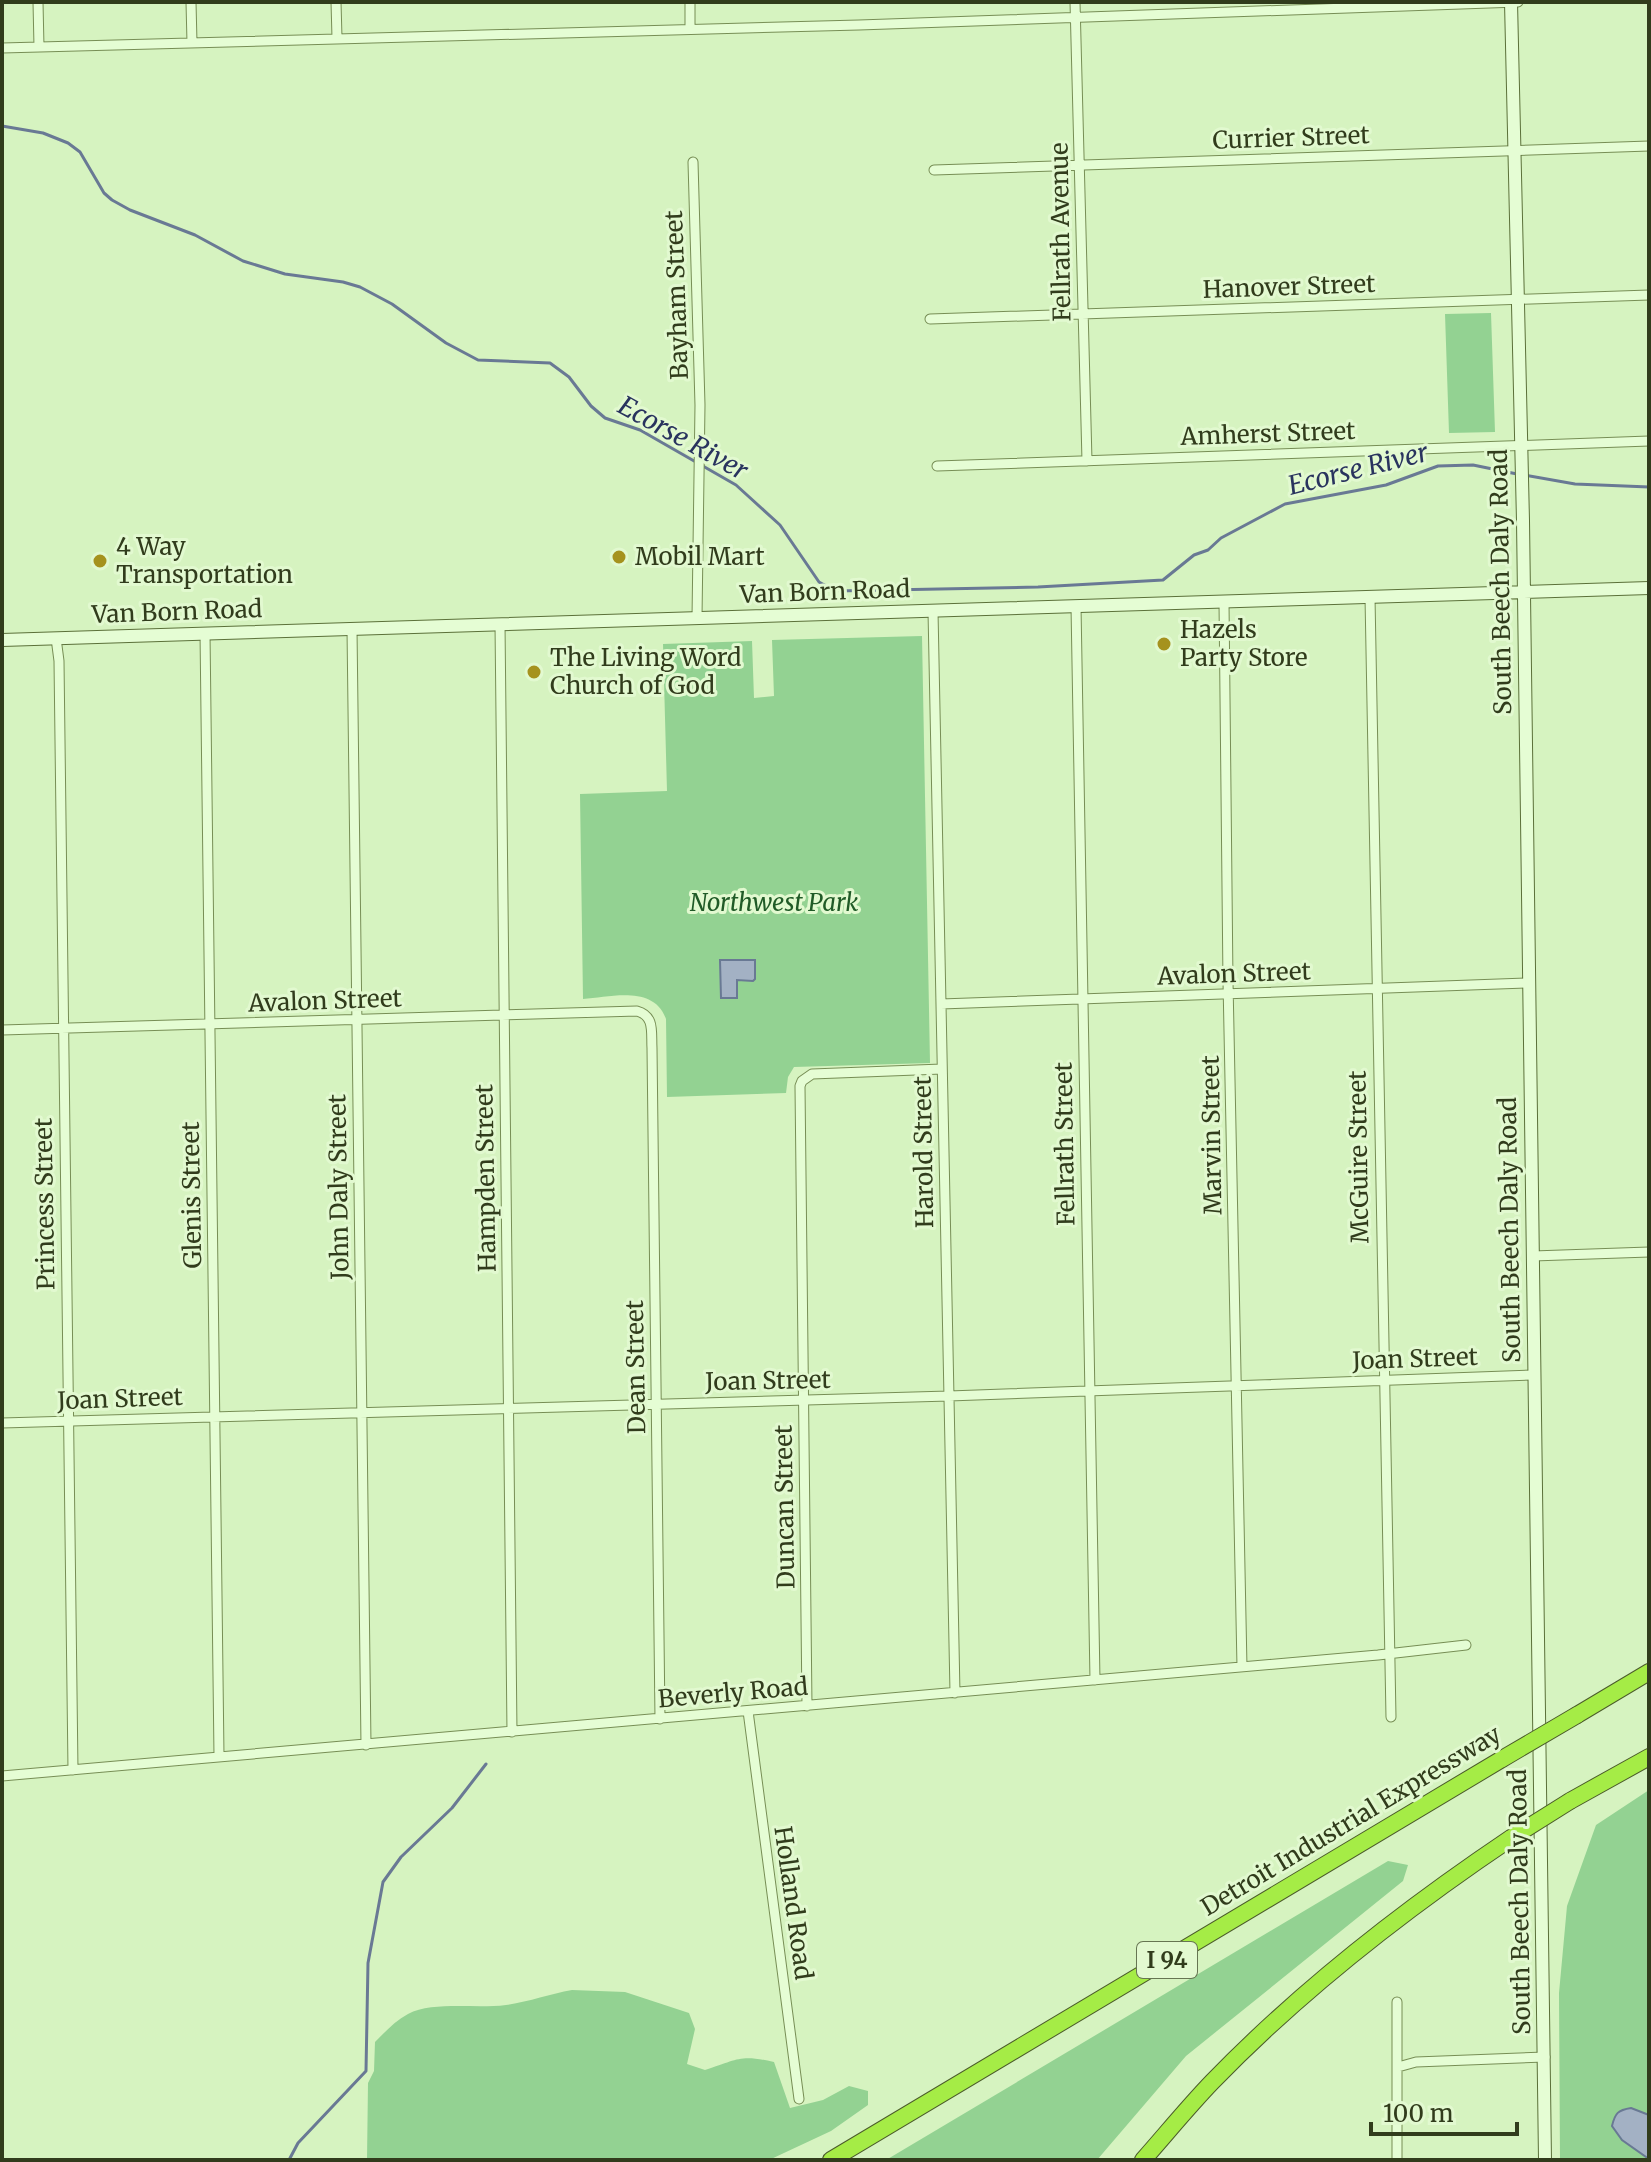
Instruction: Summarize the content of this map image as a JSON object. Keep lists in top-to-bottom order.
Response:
{
  "streets": {
    "highway": ["Detroit Industrial Expressway", "I 94"],
    "main road": ["South Beech Daly Road", "Van Born Road"],
    "street": [
      "Currier Street",
      "Fellrath Avenue",
      "Hanover Street",
      "Bayham Street",
      "Amherst Street",
      "Avalon Street",
      "Marvin Street",
      "Fellrath Street",
      "Harold Street",
      "McGuire Street",
      "Hampden Street",
      "John Daly Street",
      "Glenis Street",
      "Princess Street",
      "Joan Street",
      "Dean Street",
      "Duncan Street",
      "Beverly Road",
      "Holland Road"
    ]
  },
  "crossings": [
    ["Currier Street", "Fellrath Avenue"],
    ["Currier Street", "South Beech Daly Road"],
    ["Fellrath Avenue", "Hanover Street"],
    ["Fellrath Avenue", "Amherst Street"],
    ["Hanover Street", "South Beech Daly Road"],
    ["Bayham Street", "Van Born Road"],
    ["Amherst Street", "South Beech Daly Road"],
    ["South Beech Daly Road", "Van Born Road"],
    ["South Beech Daly Road", "Avalon Street"],
    ["South Beech Daly Road", "Joan Street"],
    ["Van Born Road", "Marvin Street"],
    ["Van Born Road", "Fellrath Street"],
    ["Van Born Road", "Harold Street"],
    ["Van Born Road", "McGuire Street"],
    ["Van Born Road", "Hampden Street"],
    ["Van Born Road", "John Daly Street"],
    ["Van Born Road", "Glenis Street"],
    ["Van Born Road", "Princess Street"],
    ["Avalon Street", "Marvin Street"],
    ["Avalon Street", "Fellrath Street"],
    ["Avalon Street", "Harold Street"],
    ["Avalon Street", "McGuire Street"],
    ["Avalon Street", "Hampden Street"],
    ["Avalon Street", "John Daly Street"],
    ["Avalon Street", "Glenis Street"],
    ["Avalon Street", "Princess Street"],
    ["Avalon Street", "Dean Street"],
    ["Marvin Street", "Joan Street"],
    ["Marvin Street", "Beverly Road"],
    ["Fellrath Street", "Joan Street"],
    ["Fellrath Street", "Beverly Road"],
    ["Harold Street", "Joan Street"],
    ["Harold Street", "Duncan Street"],
    ["Harold Street", "Beverly Road"],
    ["McGuire Street", "Joan Street"],
    ["McGuire Street", "Beverly Road"],
    ["Hampden Street", "Joan Street"],
    ["Hampden Street", "Beverly Road"],
    ["John Daly Street", "Joan Street"],
    ["John Daly Street", "Beverly Road"],
    ["Glenis Street", "Joan Street"],
    ["Glenis Street", "Beverly Road"],
    ["Princess Street", "Joan Street"],
    ["Princess Street", "Beverly Road"],
    ["Joan Street", "Dean Street"],
    ["Joan Street", "Duncan Street"],
    ["Dean Street", "Beverly Road"],
    ["Duncan Street", "Beverly Road"],
    ["Beverly Road", "Holland Road"]
  ],
  "water": ["Ecorse River"],
  "parks": ["Northwest Park"],
  "places": [
    "Mobil Mart",
    "4 Way Transportation",
    "Hazels Party Store",
    "The Living Word Church of God"
  ],
  "scale_bar": "100 m"
}
